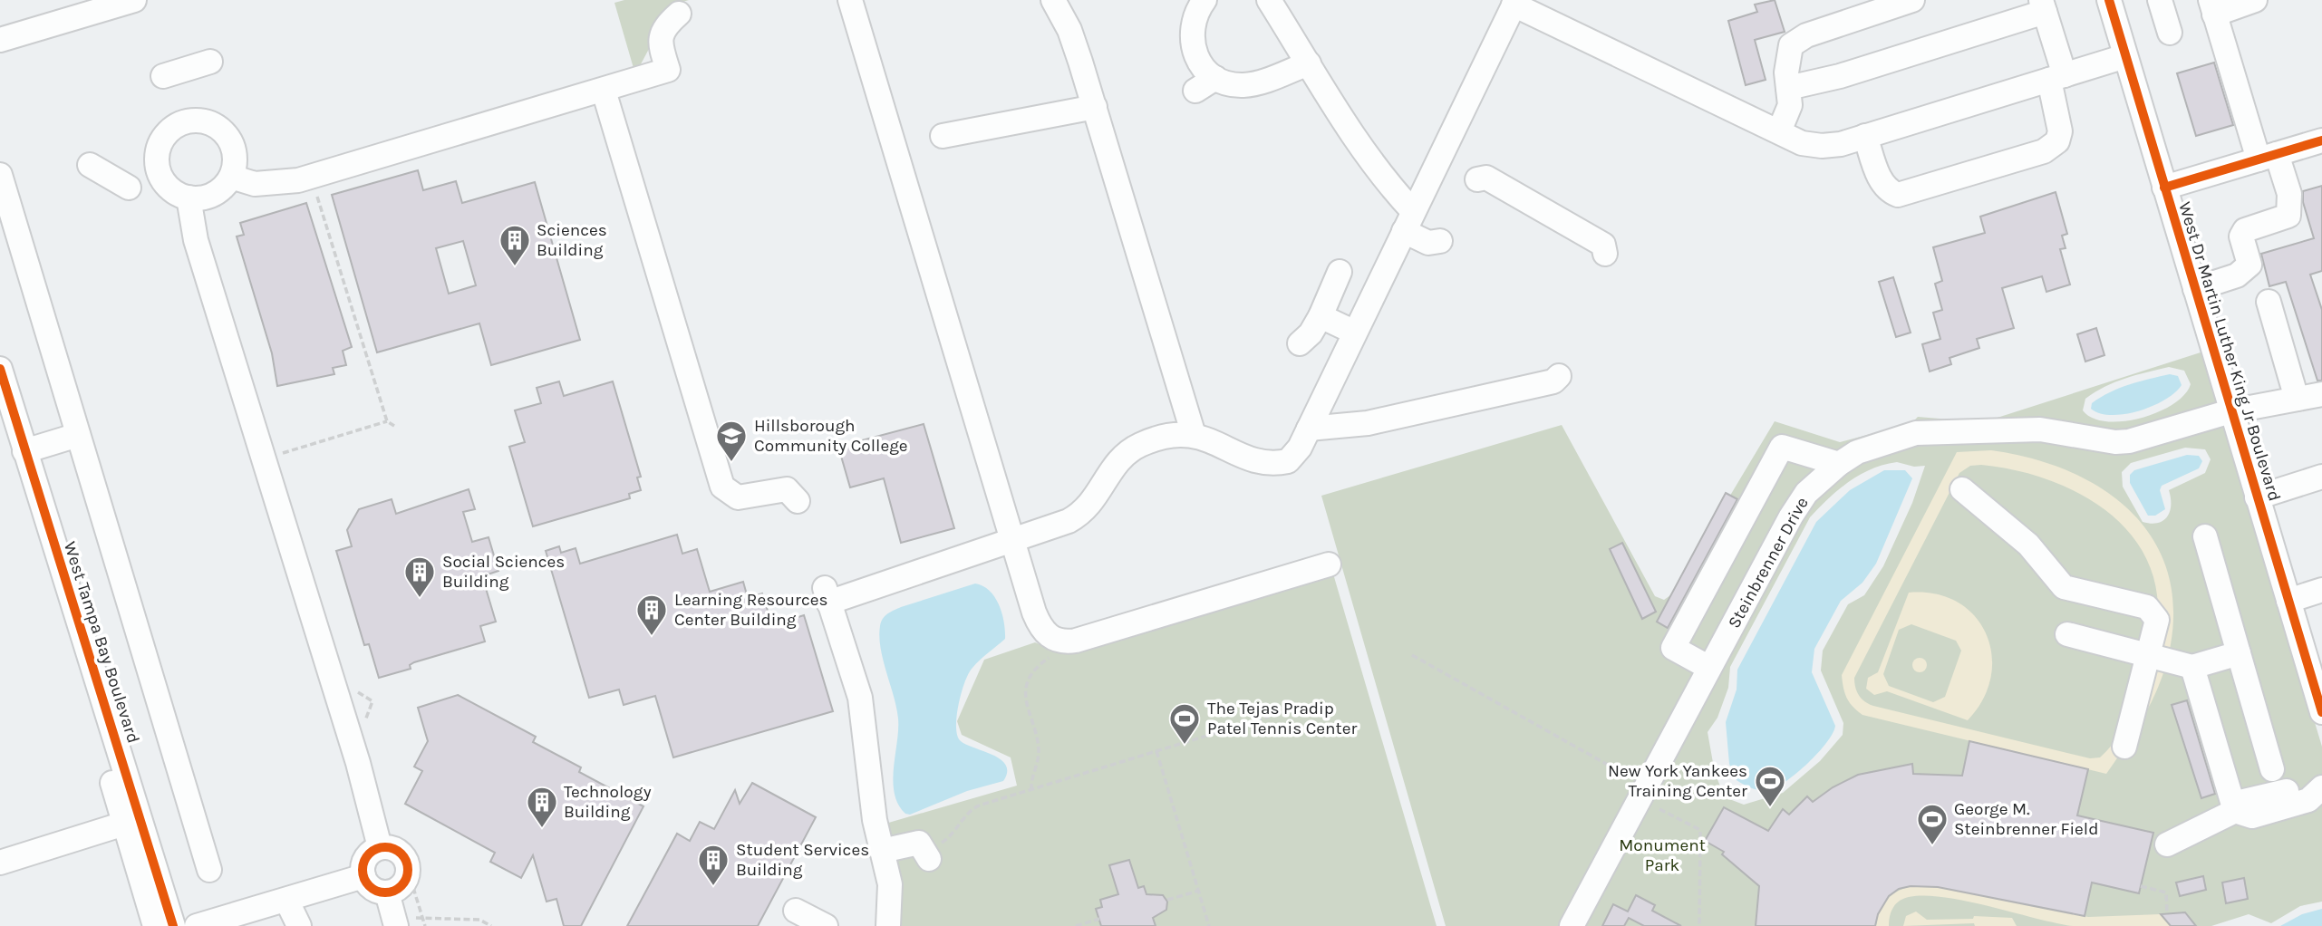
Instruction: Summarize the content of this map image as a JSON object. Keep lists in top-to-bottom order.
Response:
{
  "streets": {
    "street": ["West Dr Martin Luther King Jr Boulevard", "Steinbrenner Drive", "West Tampa Bay Boulevard"]
  },
  "crossings": [
    ["West Dr Martin Luther King Jr Boulevard", "Steinbrenner Drive"]
  ],
  "parks": ["Monument Park"],
  "places": {
    "building": [
      "Sciences Building",
      "Social Sciences Building",
      "Learning Resources Center Building",
      "Technology Building",
      "Student Services Building"
    ],
    "school or university": ["Hillsborough Community College"],
    "sports": ["The Tejas Pradip Patel Tennis Center", "New York Yankees Training Center", "George M. Steinbrenner Field"]
  }
}
